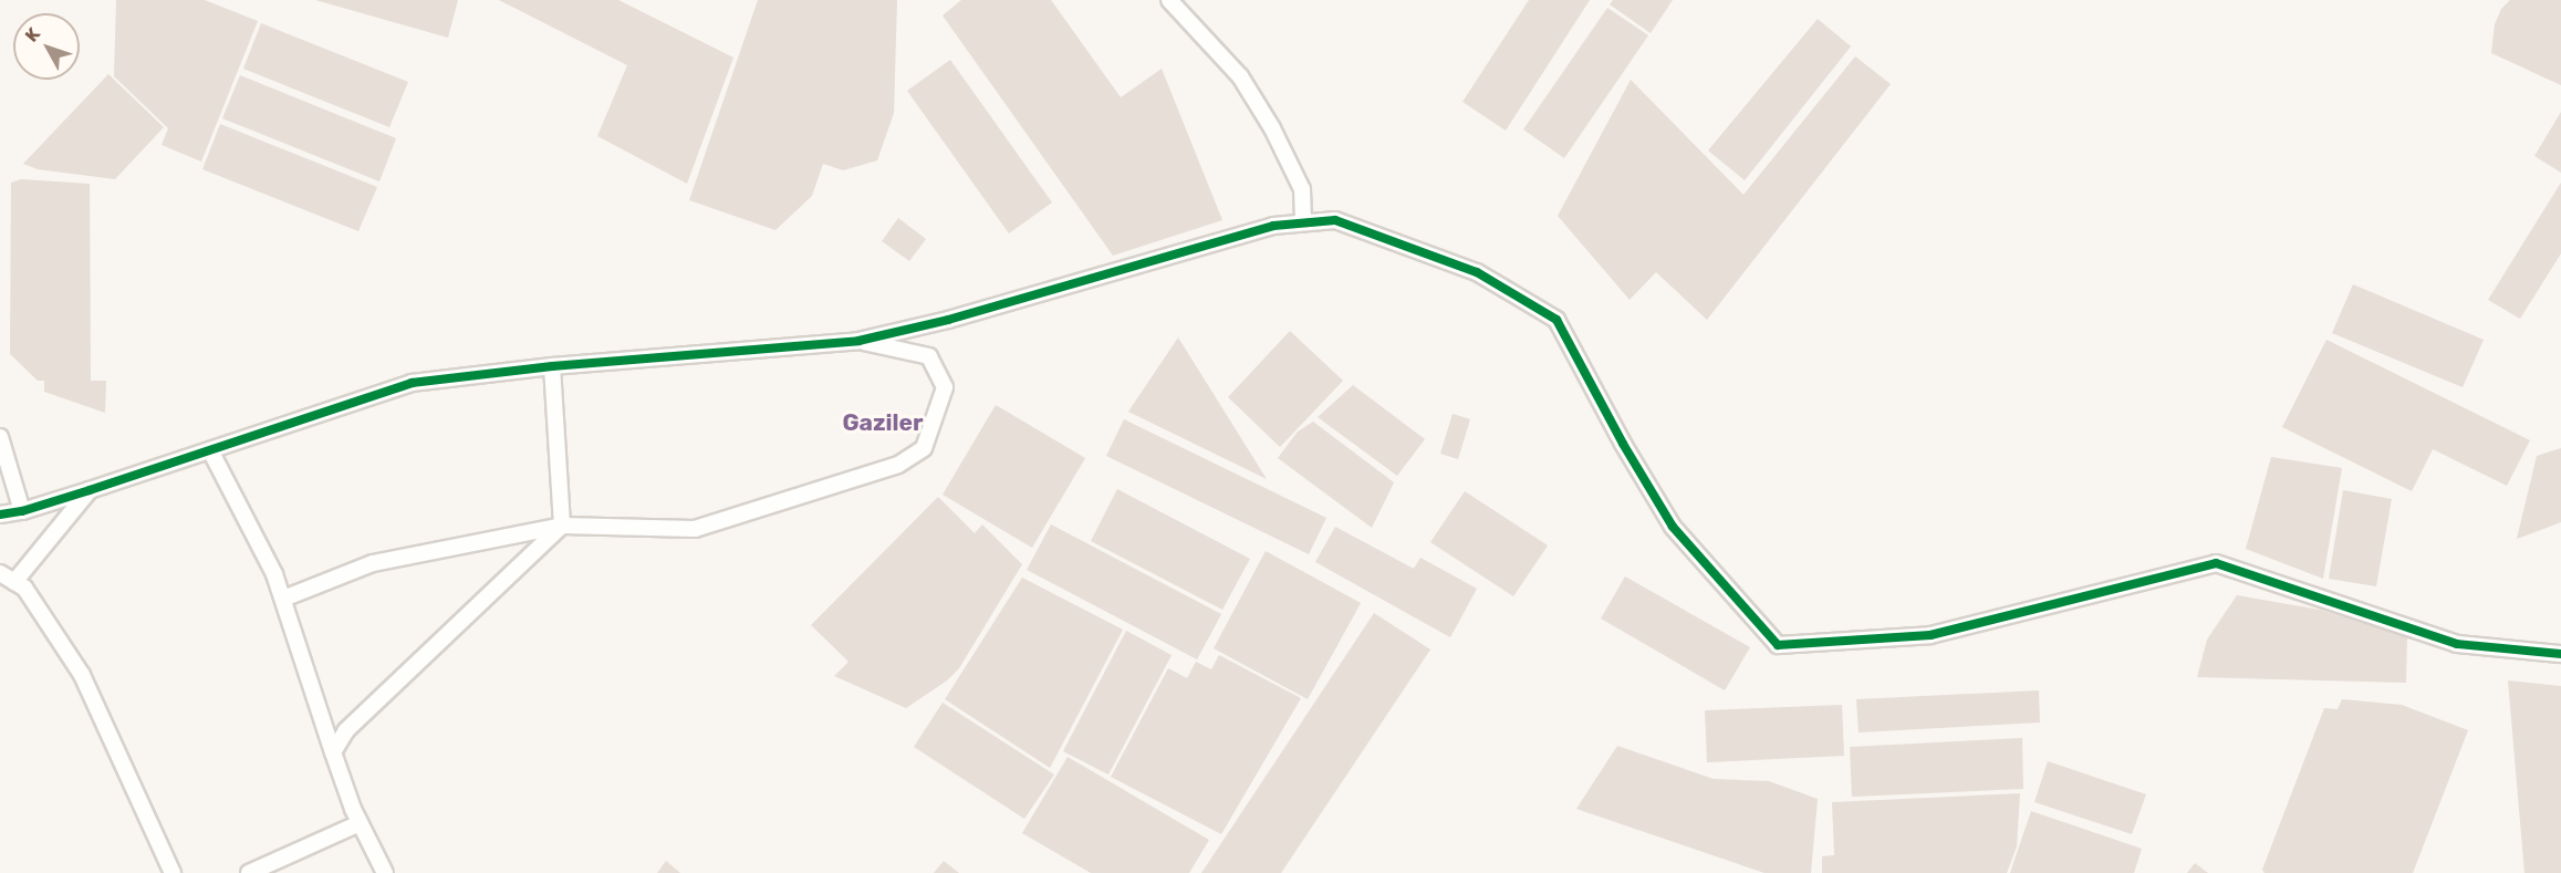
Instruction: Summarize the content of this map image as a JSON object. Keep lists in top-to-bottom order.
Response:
{
  "districts": ["Gaziler"],
  "north": "top left"
}
